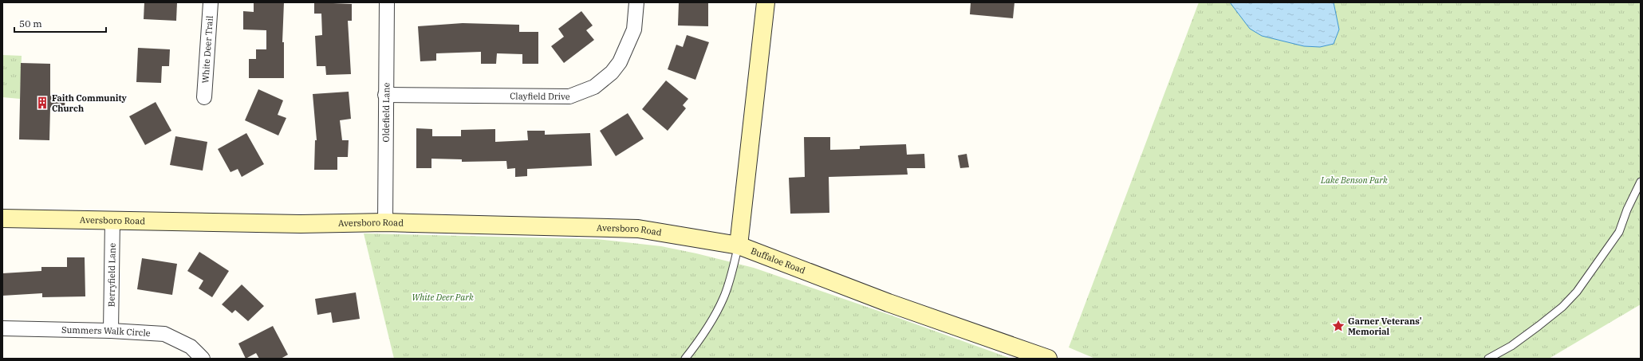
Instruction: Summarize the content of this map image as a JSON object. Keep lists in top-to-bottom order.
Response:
{
  "streets": {
    "street": [
      "White Deer Trail",
      "Clayfield Drive",
      "Oldefield Lane",
      "Aversboro Road",
      "Buffaloe Road",
      "Berryfield Lane",
      "Summers Walk Circle"
    ]
  },
  "crossings": [
    ["Clayfield Drive", "Oldefield Lane"],
    ["Oldefield Lane", "Aversboro Road"],
    ["Aversboro Road", "Buffaloe Road"],
    ["Aversboro Road", "Berryfield Lane"],
    ["Berryfield Lane", "Summers Walk Circle"]
  ],
  "parks": ["Lake Benson Park", "White Deer Park"],
  "places": {
    "building": ["Faith Community Church"],
    "place": ["Garner Veterans' Memorial"]
  },
  "scale_bar": "50 m"
}
